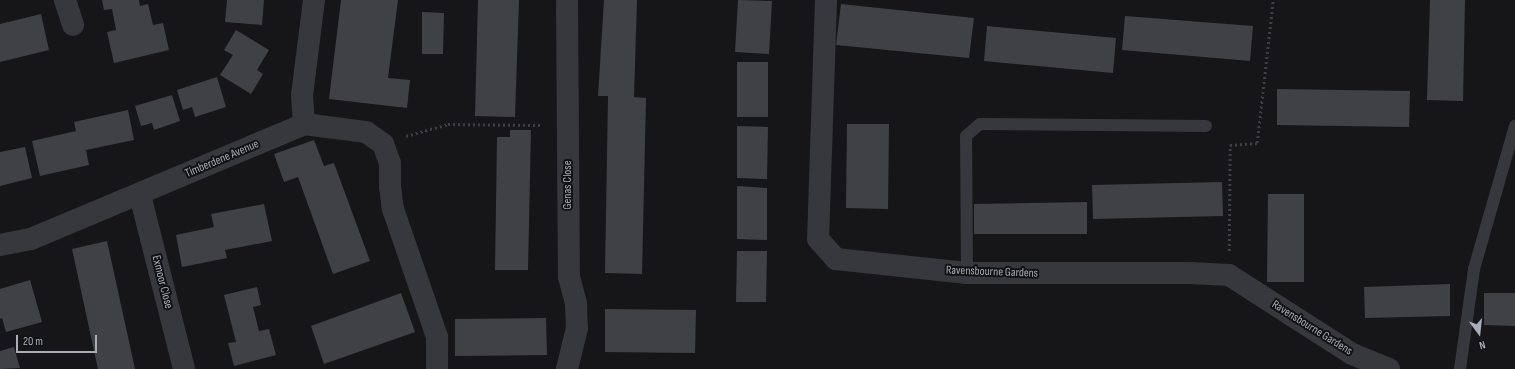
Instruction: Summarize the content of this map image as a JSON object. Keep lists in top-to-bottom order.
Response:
{
  "streets": {
    "street": [
      "Timberdene Avenue",
      "Genas Close",
      "Ravensbourne Gardens",
      "Exmoor Close"
    ]
  },
  "crossings": [
    ["Timberdene Avenue", "Exmoor Close"]
  ],
  "scale_bar": "20 m",
  "north": "bottom"
}
